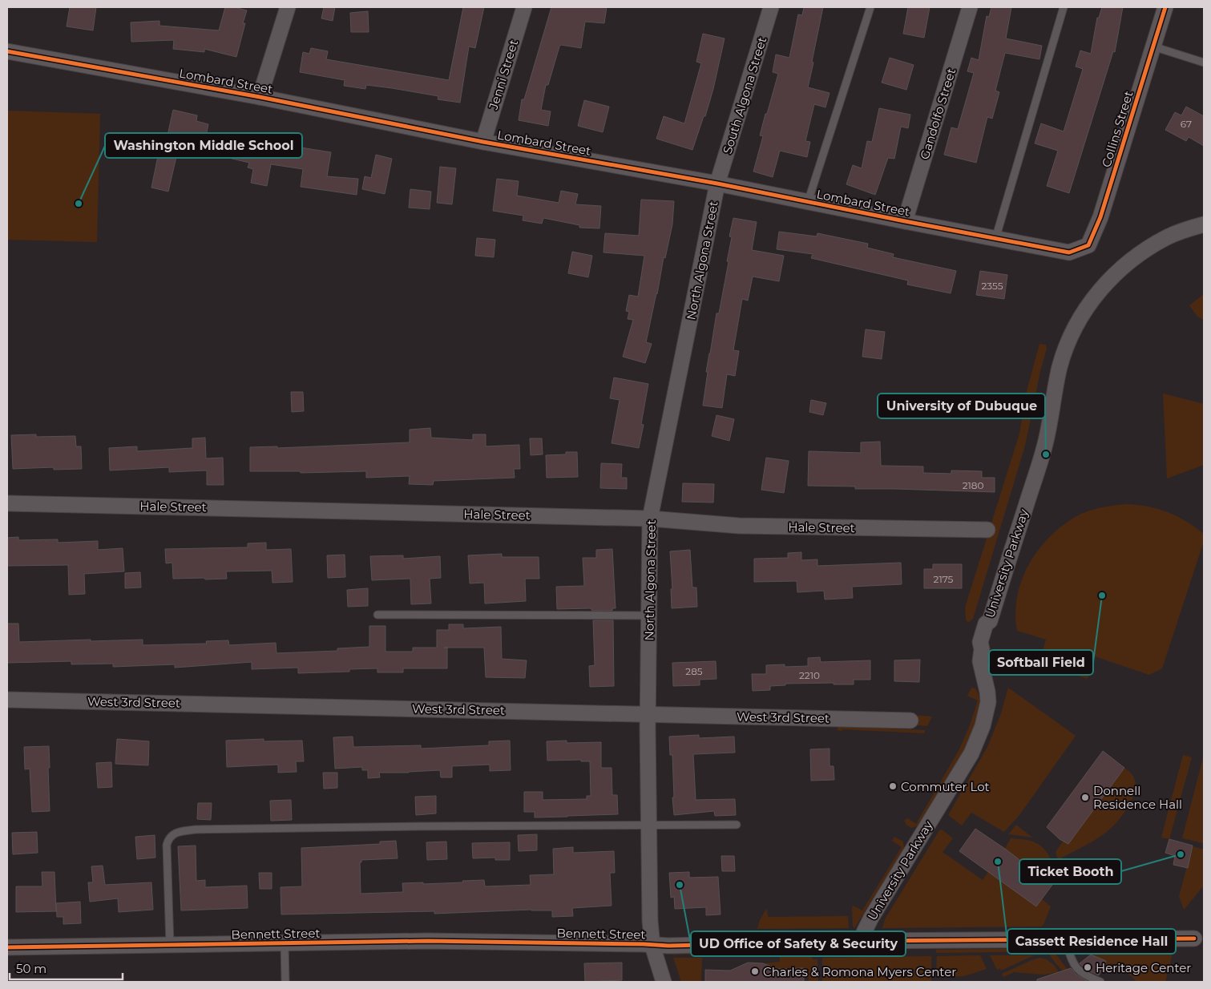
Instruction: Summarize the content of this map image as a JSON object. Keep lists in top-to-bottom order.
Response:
{
  "streets": {
    "street": [
      "Jenni Street",
      "Lombard Street",
      "South Algona Street",
      "Gandolfo Street",
      "Collins Street",
      "North Algona Street",
      "Hale Street",
      "University Parkway",
      "West 3rd Street",
      "Bennett Street"
    ]
  },
  "crossings": [
    ["Jenni Street", "Lombard Street"],
    ["Lombard Street", "South Algona Street"],
    ["Lombard Street", "Gandolfo Street"],
    ["Lombard Street", "Collins Street"],
    ["Lombard Street", "North Algona Street"],
    ["South Algona Street", "North Algona Street"],
    ["North Algona Street", "Hale Street"],
    ["North Algona Street", "West 3rd Street"],
    ["North Algona Street", "Bennett Street"],
    ["University Parkway", "Bennett Street"]
  ],
  "places": [
    "Washington Middle School",
    "University of Dubuque",
    "Softball Field",
    "Commuter Lot",
    "Donnell Residence Hall",
    "Ticket Booth",
    "Cassett Residence Hall",
    "UD Office of Safety & Security",
    "Heritage Center",
    "Charles & Romona Myers Center"
  ],
  "house_numbers": [
    "67",
    "2355",
    "2180",
    "2175",
    "285",
    "2210"
  ],
  "scale_bar": "50 m"
}
